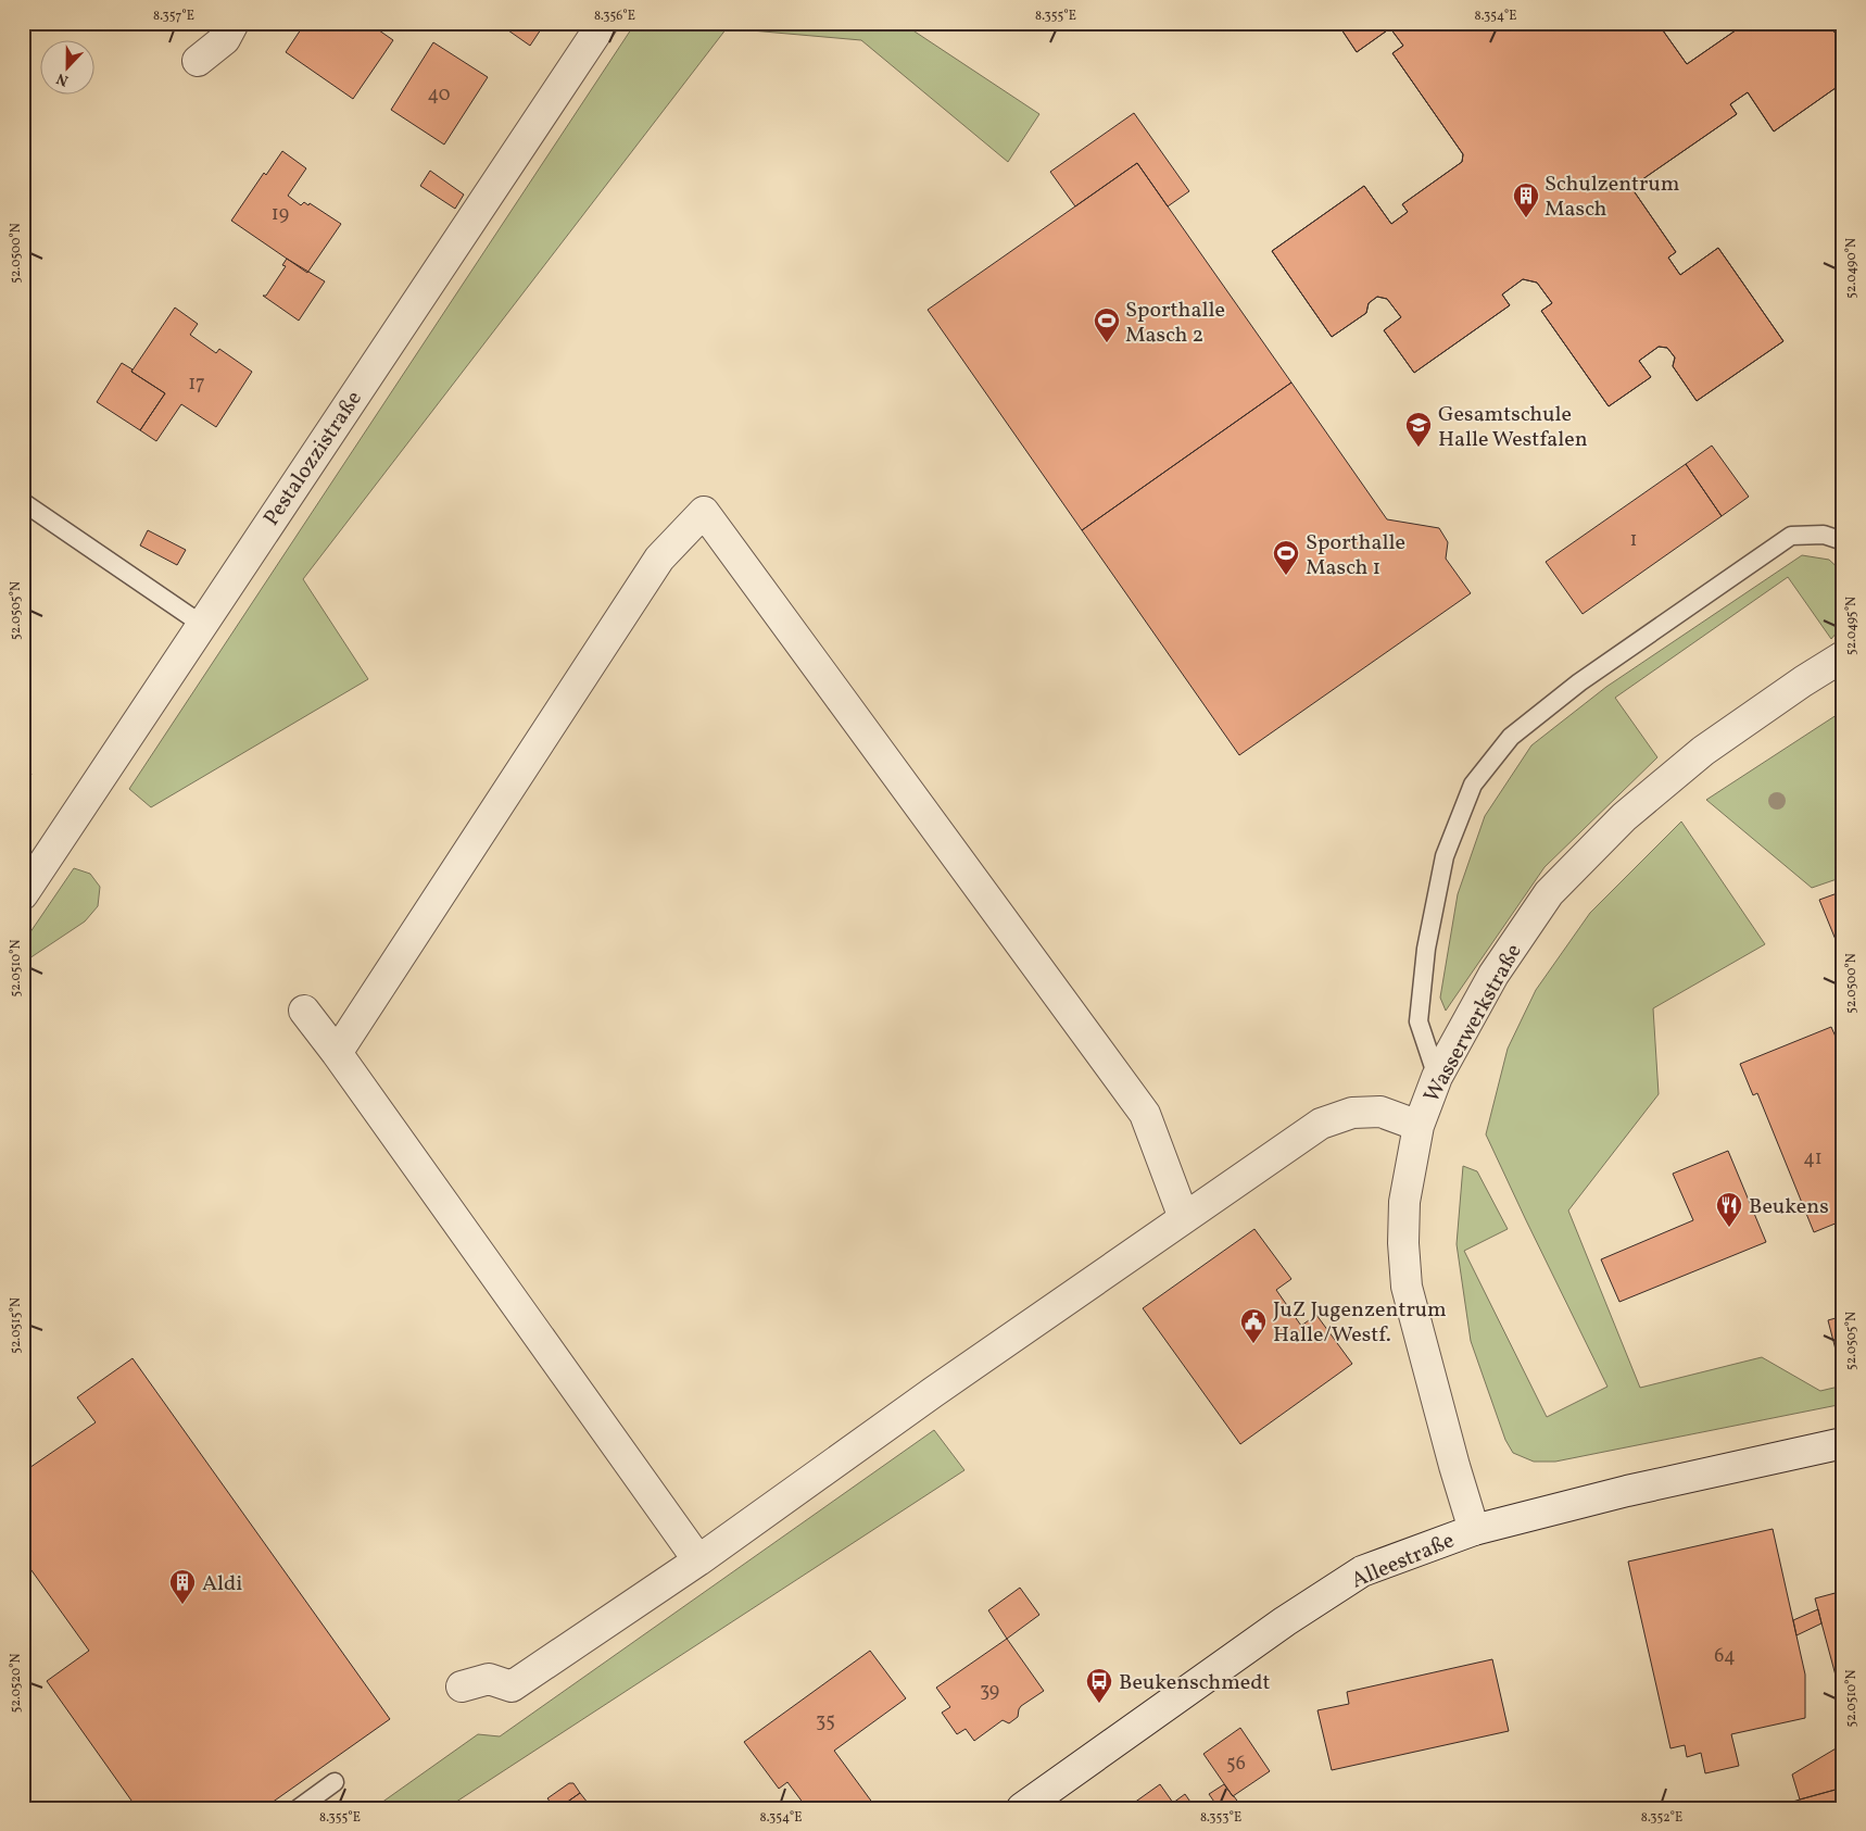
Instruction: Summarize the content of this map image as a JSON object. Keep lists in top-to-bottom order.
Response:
{
  "streets": {
    "street": ["Pestalozzistraße", "Wasserwerkstraße", "Alleestraße"]
  },
  "crossings": [
    ["Wasserwerkstraße", "Alleestraße"]
  ],
  "places": {
    "building": ["Schulzentrum Masch", "Aldi"],
    "sports": ["Sporthalle Masch 2", "Sporthalle Masch 1"],
    "school or university": ["Gesamtschule Halle Westfalen"],
    "restaurant": ["Beukens"],
    "public building": ["JuZ Jugenzentrum Halle/Westf."],
    "bus stop": ["Beukenschmedt"]
  },
  "house_numbers": [
    "40",
    "19",
    "17",
    "1",
    "41",
    "64",
    "39",
    "35",
    "56"
  ],
  "north": "bottom",
  "coordinates": [
    "8.357°E",
    "8.356°E",
    "8.355°E",
    "8.354°E",
    "52.0500°N",
    "52.0490°N",
    "52.0505°N",
    "52.0495°N",
    "52.0510°N",
    "52.0515°N",
    "52.0520°N",
    "8.353°E",
    "8.352°E"
  ]
}
